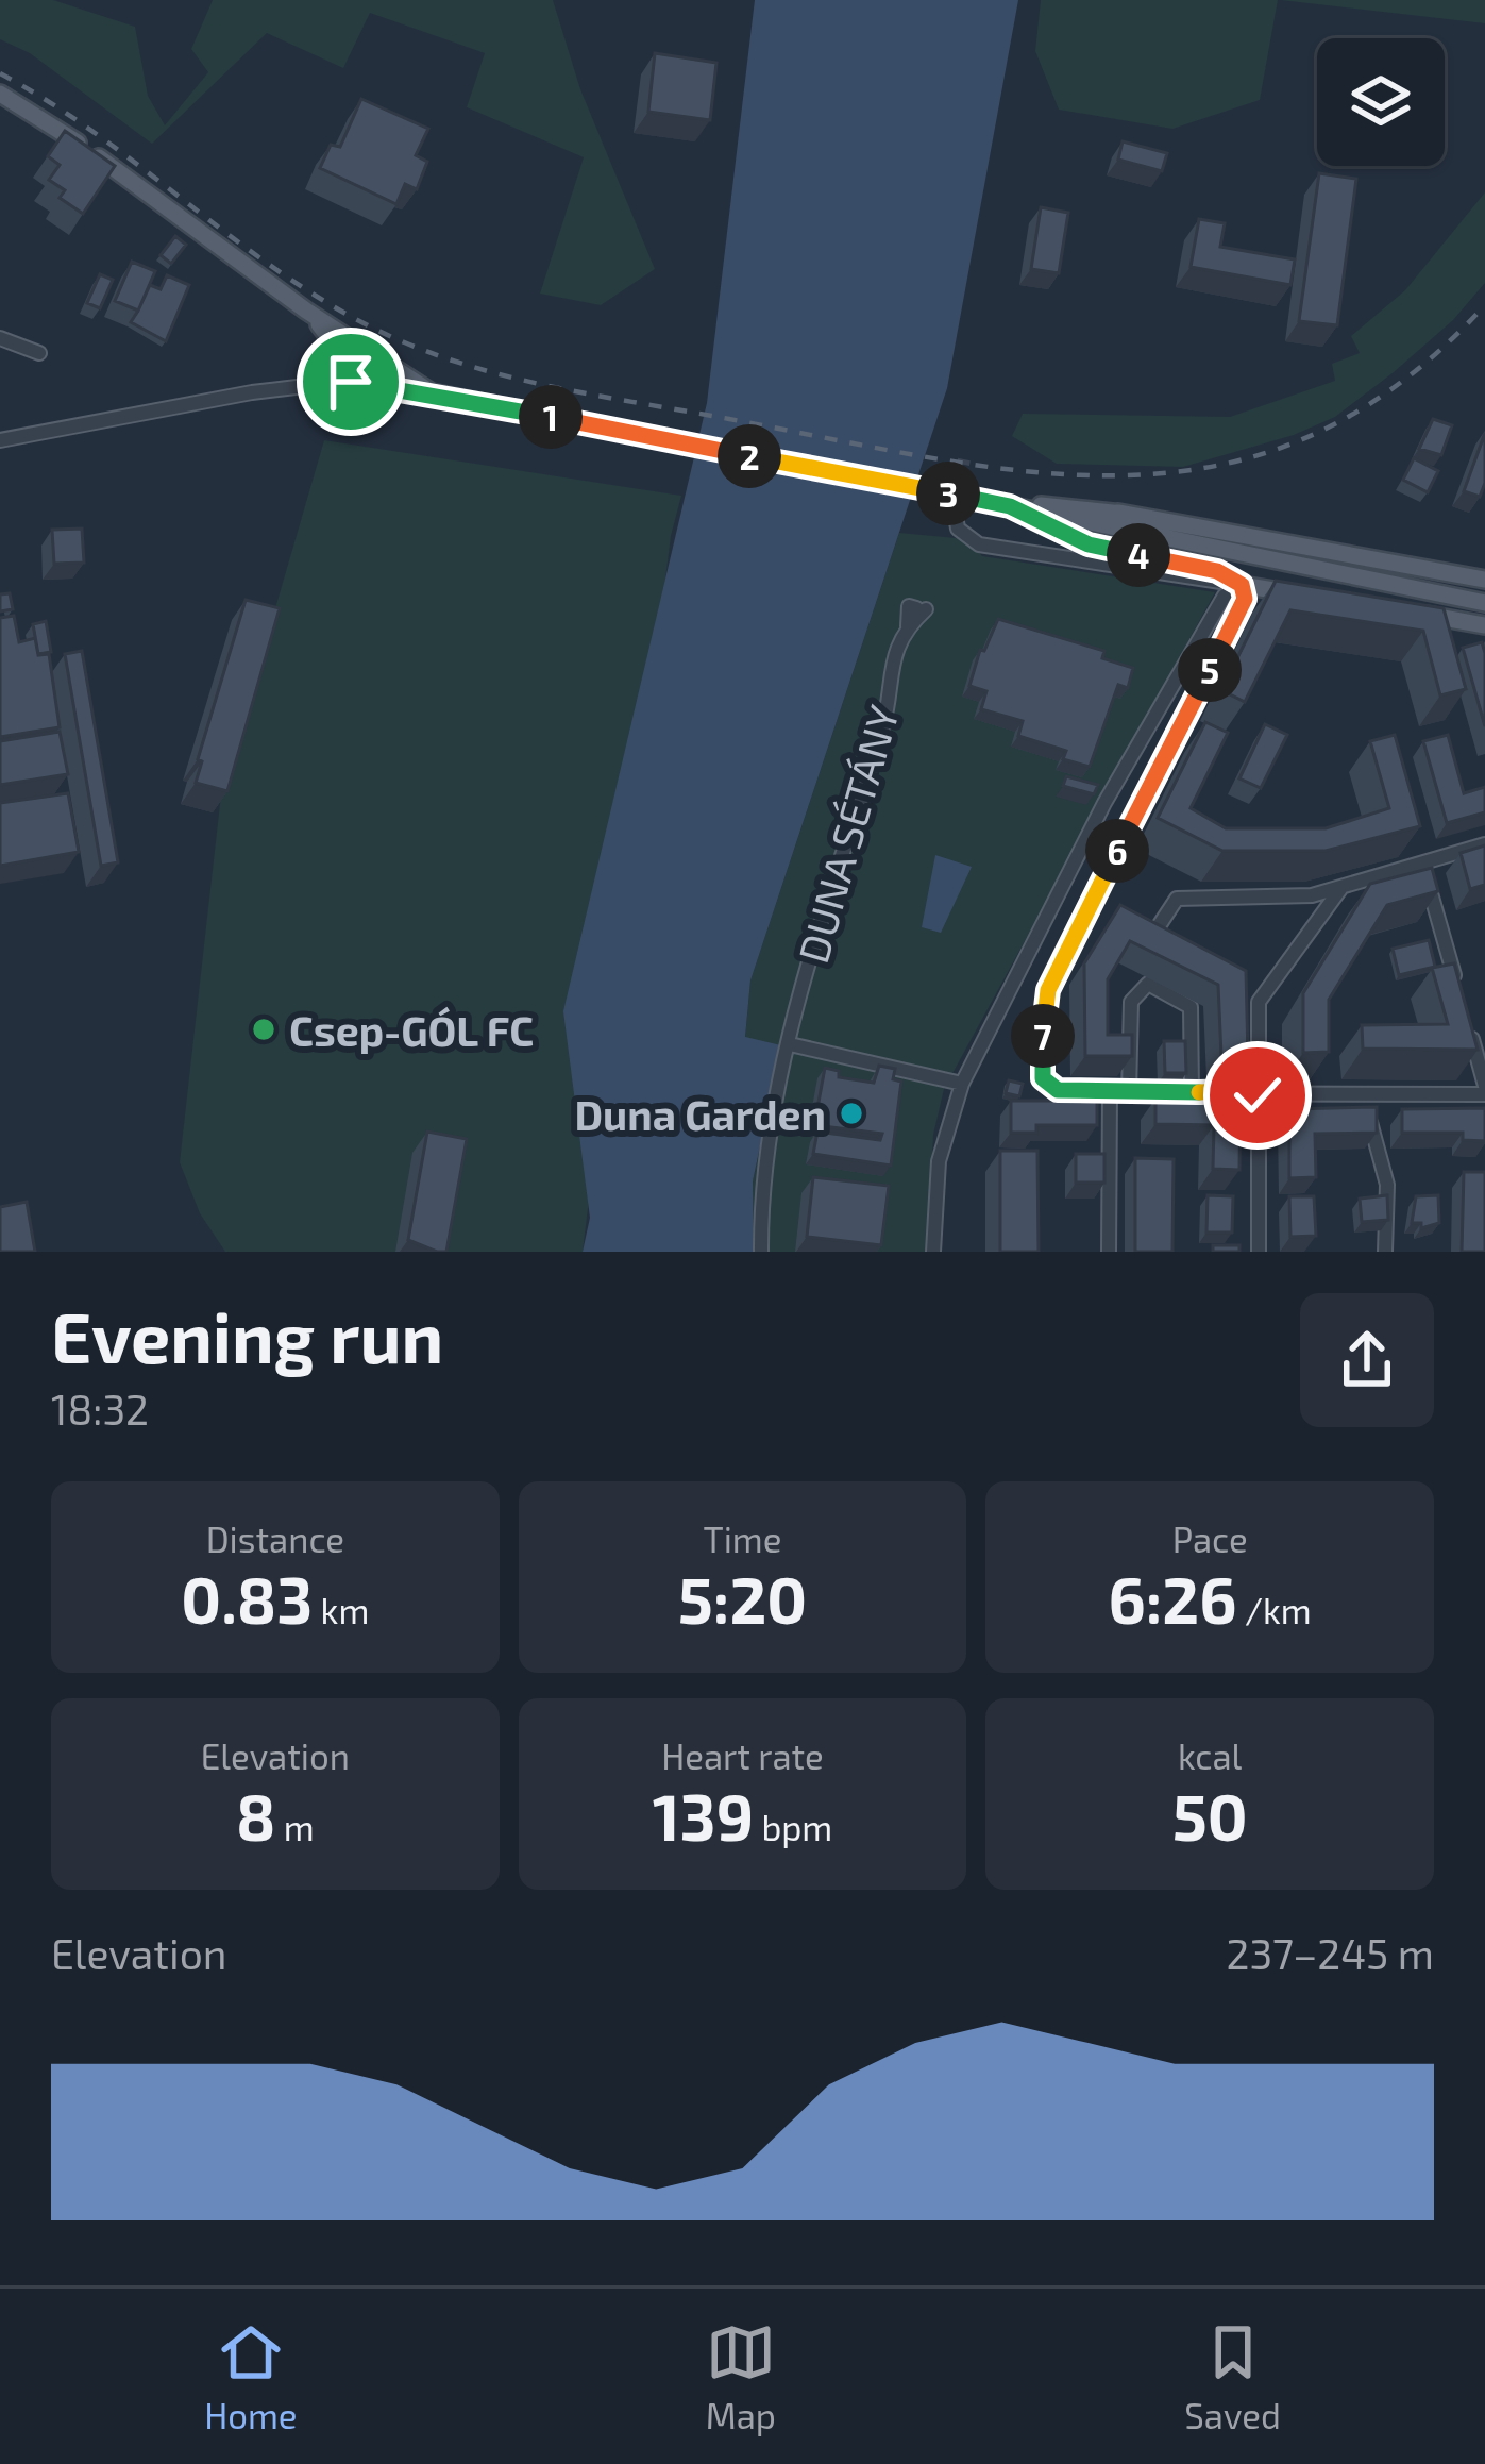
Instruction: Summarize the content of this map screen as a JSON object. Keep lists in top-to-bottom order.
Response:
{
  "streets": {
    "street": ["DUNA SÉTÁNY"]
  },
  "places": ["Csep-GÓL FC", "Duna Garden"],
  "page": {
    "pins": [
      "1",
      "2",
      "3",
      "4",
      "5",
      "6",
      "7"
    ],
    "heading": ["Evening run", "18:32"],
    "stats": [
      ["Distance", "0.83 km"],
      ["Time", "5:20"],
      ["Pace", "6:26 /km"],
      ["Elevation", "8 m"],
      ["Heart rate", "139 bpm"],
      ["kcal", "50"]
    ],
    "chart": ["Elevation", "237–245 m"],
    "tabs": ["Home", "Map", "Saved"]
  }
}
